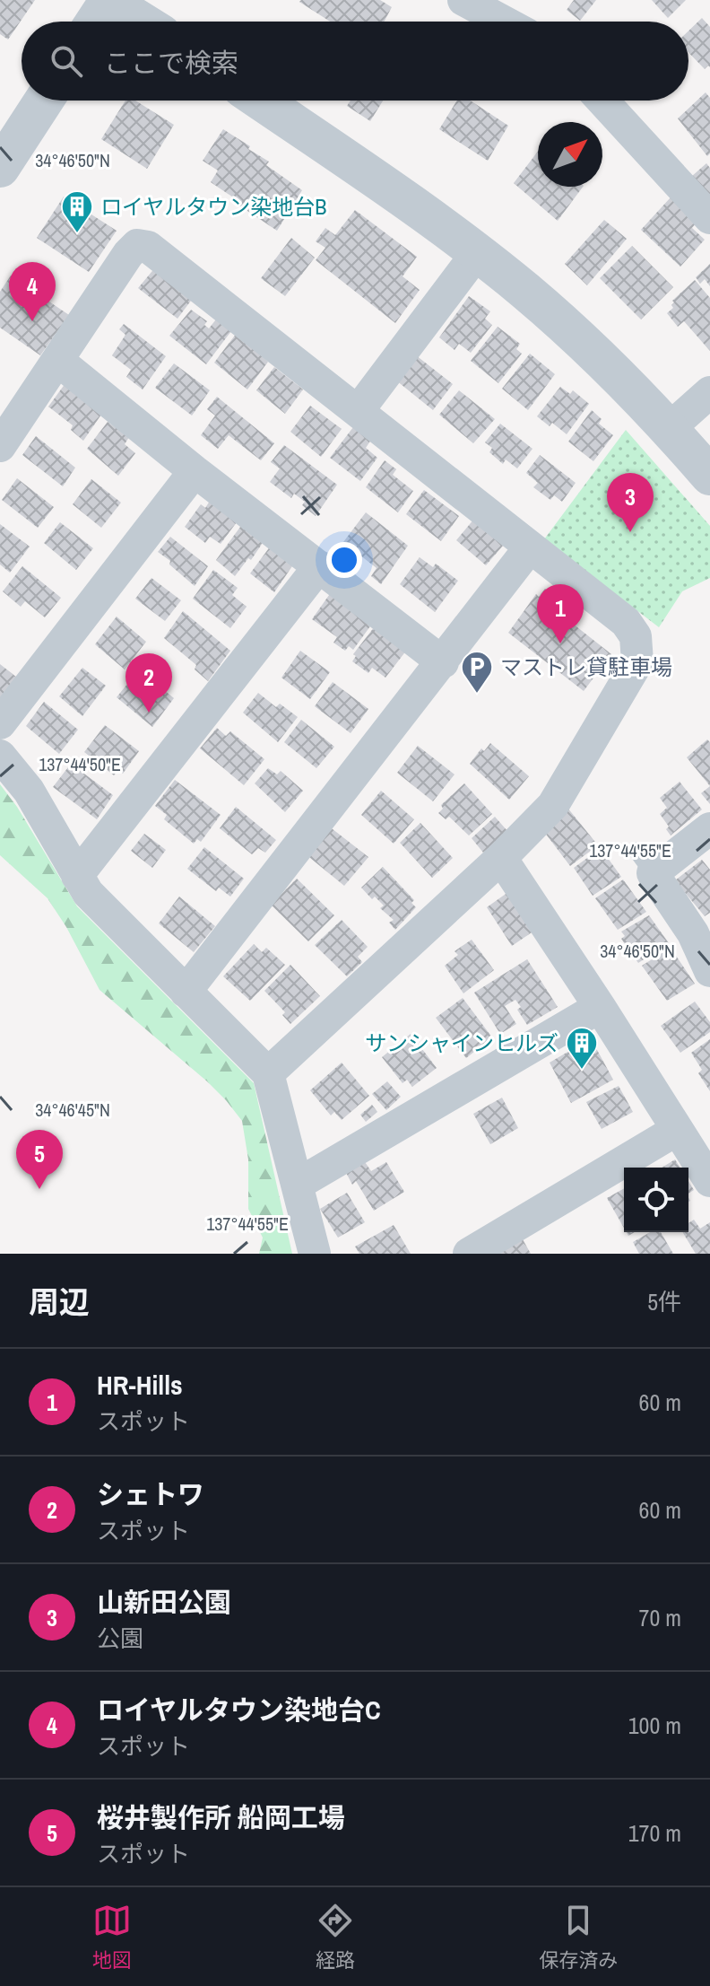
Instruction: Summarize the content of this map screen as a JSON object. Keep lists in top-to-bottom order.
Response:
{
  "places": {
    "building": ["ロイヤルタウン染地台B", "サンシャインヒルズ"],
    "parking": ["マストレ貸駐車場"]
  },
  "north": "top right",
  "page": {
    "search": "ここで検索",
    "pins": [
      "4",
      "3",
      "1",
      "2",
      "5"
    ],
    "heading": ["周辺", "5件"],
    "list": [
      {
        "mark": "1",
        "name": "HR-Hills",
        "note": "スポット",
        "value": "60 m"
      },
      {
        "mark": "2",
        "name": "シェトワ",
        "note": "スポット",
        "value": "60 m"
      },
      {
        "mark": "3",
        "name": "山新田公園",
        "note": "公園",
        "value": "70 m"
      },
      {
        "mark": "4",
        "name": "ロイヤルタウン染地台C",
        "note": "スポット",
        "value": "100 m"
      },
      {
        "mark": "5",
        "name": "桜井製作所 船岡工場",
        "note": "スポット",
        "value": "170 m"
      }
    ],
    "nav": ["地図", "経路", "保存済み"]
  },
  "coordinates": [
    "34°46'50\"N",
    "137°44'50\"E",
    "137°44'55\"E",
    "34°46'45\"N"
  ]
}
